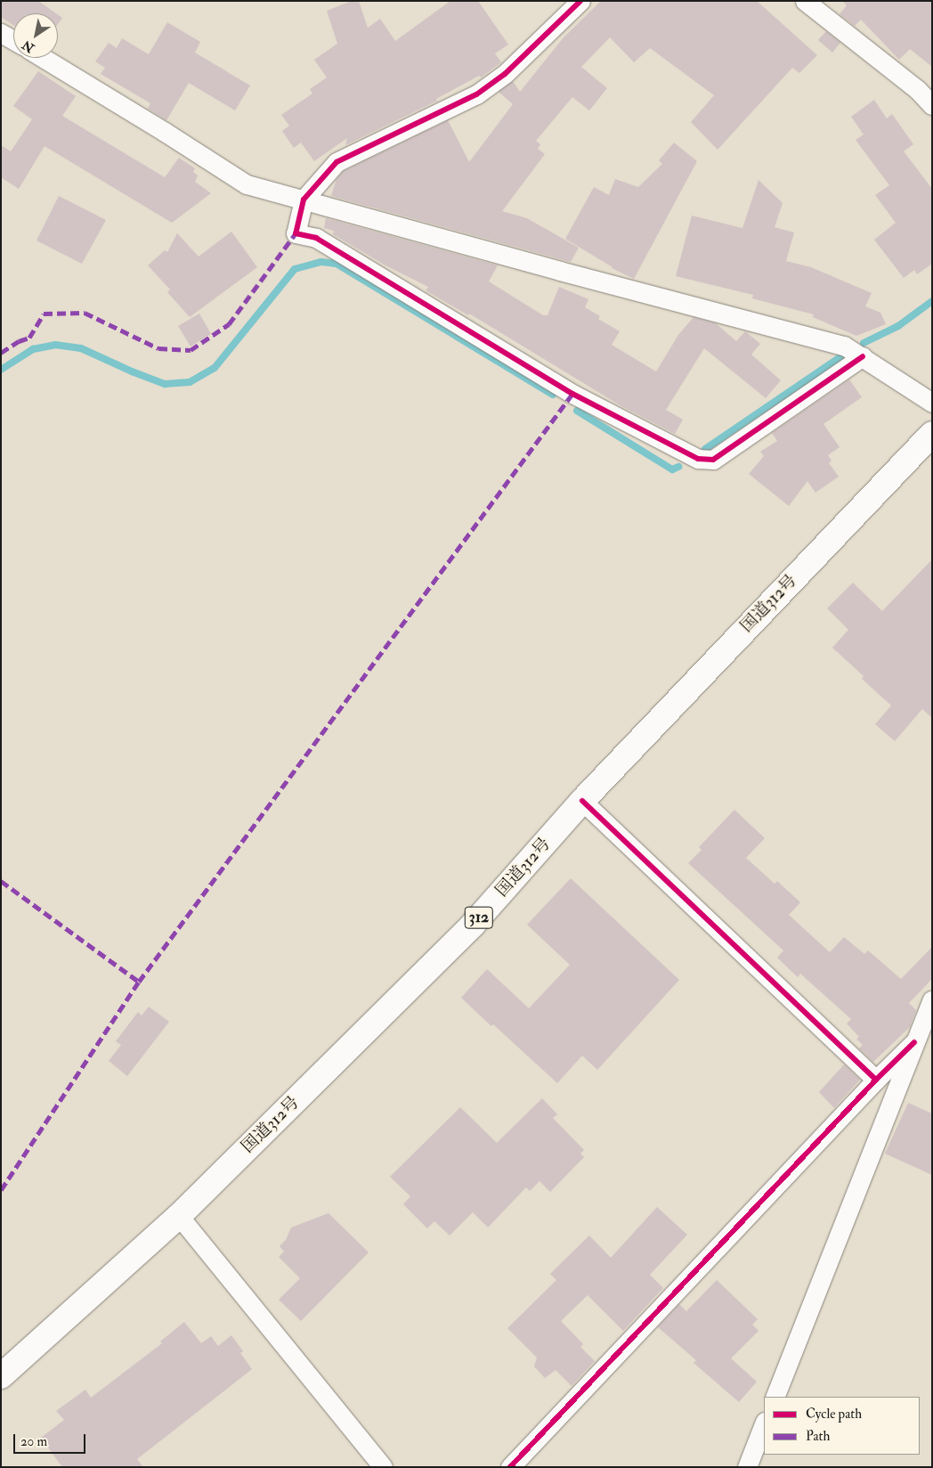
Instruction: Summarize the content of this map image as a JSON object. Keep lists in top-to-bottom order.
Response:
{
  "streets": {
    "highway": ["国道312号", "312"]
  },
  "legend": ["Cycle path", "Path"],
  "scale_bar": "20 m",
  "north": "bottom left"
}
